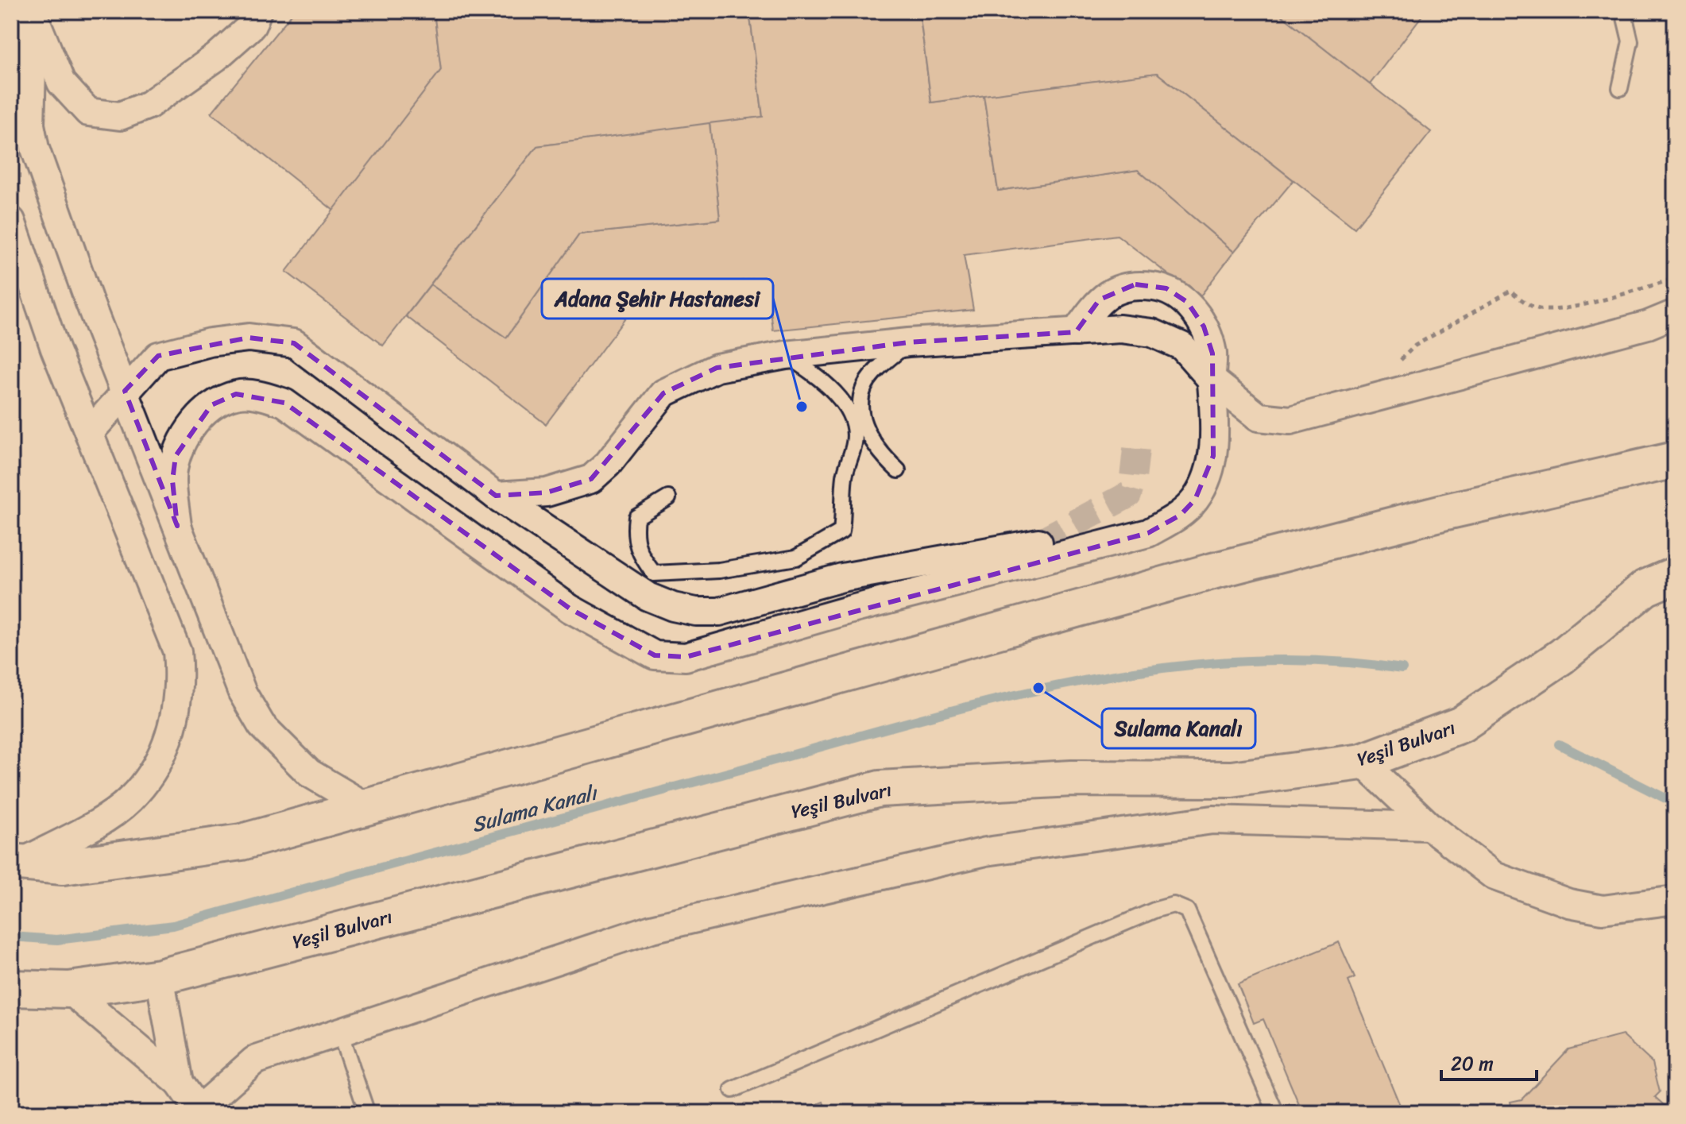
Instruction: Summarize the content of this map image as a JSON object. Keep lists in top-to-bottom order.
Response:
{
  "streets": {
    "main road": ["Yeşil Bulvarı"]
  },
  "water": ["Sulama Kanalı"],
  "places": ["Adana Şehir Hastanesi", "Sulama Kanalı"],
  "scale_bar": "20 m"
}
